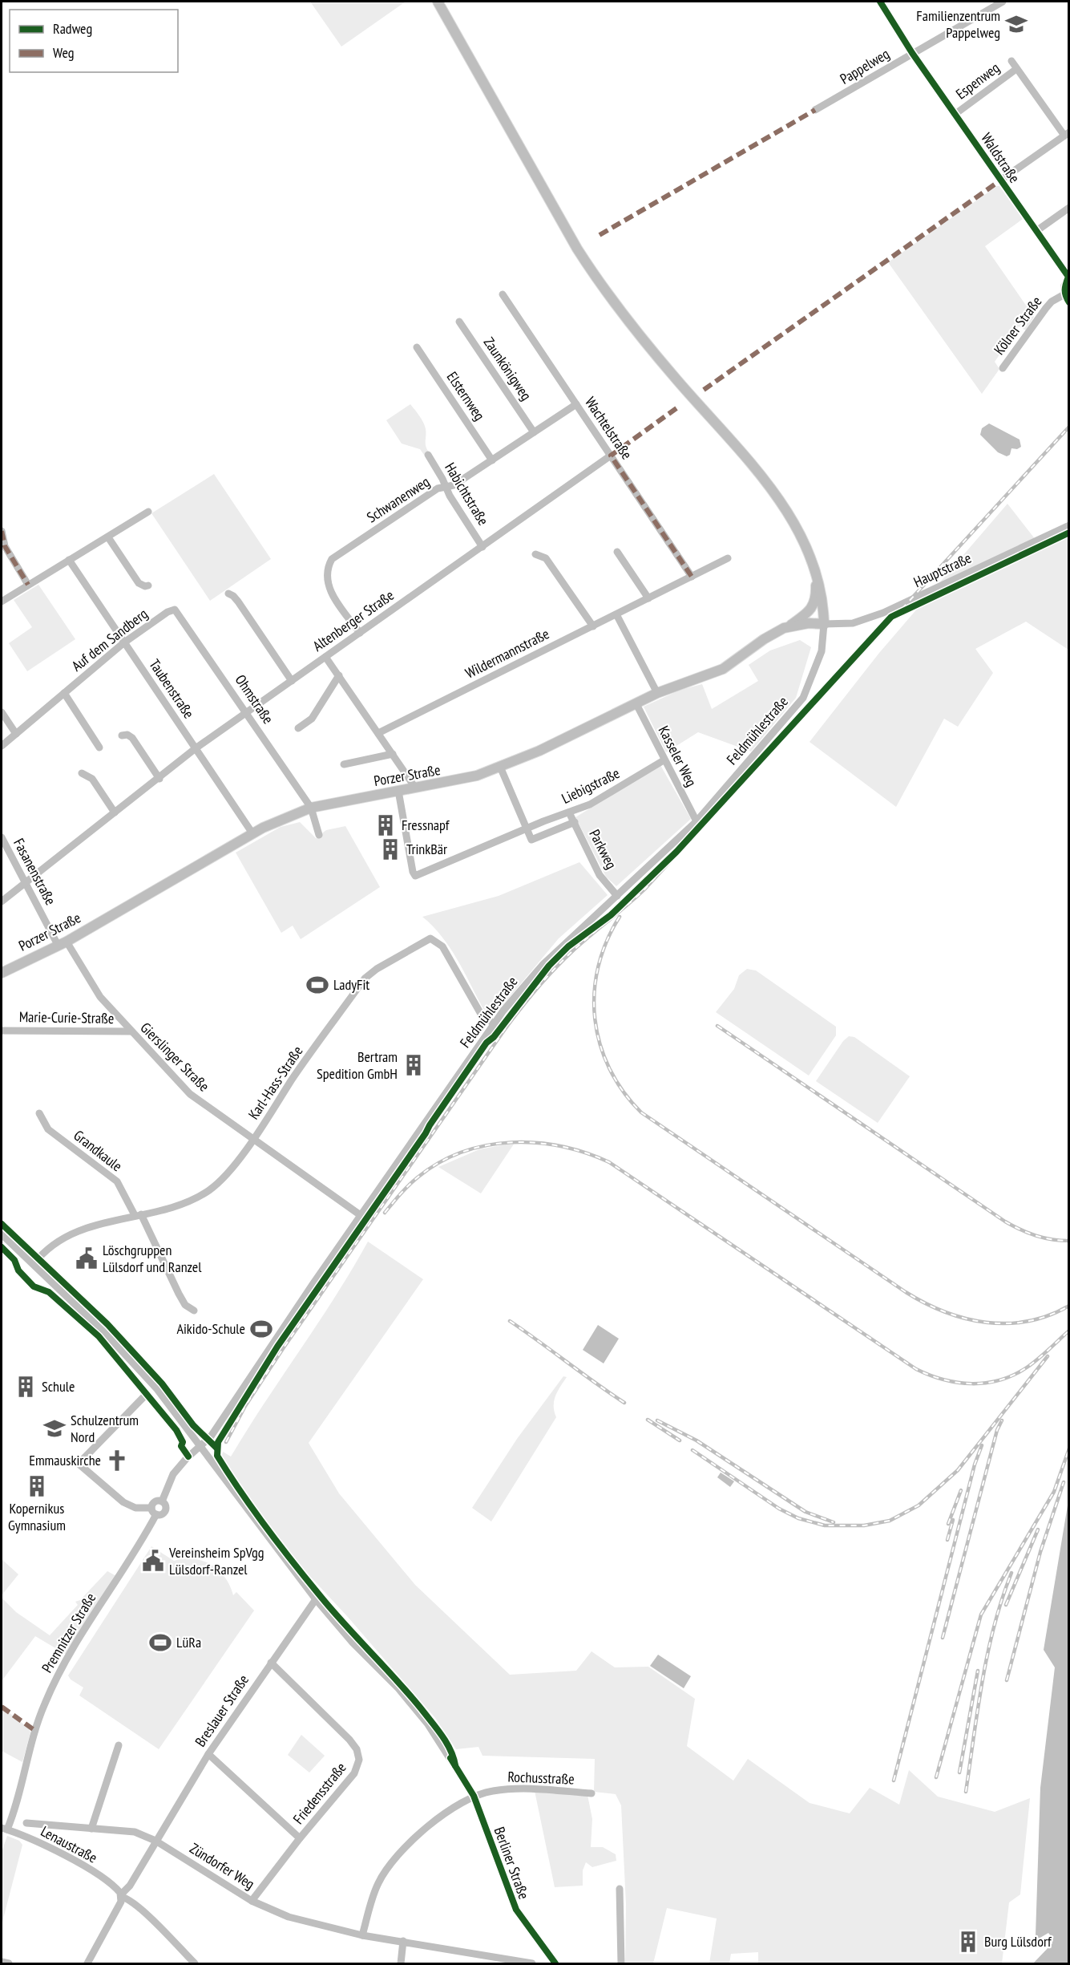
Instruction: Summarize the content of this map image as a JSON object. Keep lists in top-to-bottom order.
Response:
{
  "streets": {
    "main road": ["Porzer Straße"],
    "street": [
      "Pappelweg",
      "Espenweg",
      "Waldstraße",
      "Kölner Straße",
      "Zaunkönigweg",
      "Elsternweg",
      "Wachtelstraße",
      "Habichtstraße",
      "Schwanenweg",
      "Hauptstraße",
      "Altenberger Straße",
      "Auf dem Sandberg",
      "Wildermannstraße",
      "Taubenstraße",
      "Ohmstraße",
      "Feldmühlestraße",
      "Kasseler Weg",
      "Liebigstraße",
      "Parkweg",
      "Fasanenstraße",
      "Marie-Curie-Straße",
      "Gierslinger Straße",
      "Karl-Hass-Straße",
      "Grandkaule",
      "Premnitzer Straße",
      "Breslauer Straße",
      "Rochusstraße",
      "Friedensstraße",
      "Lenaustraße",
      "Berliner Straße",
      "Zündorfer Weg"
    ]
  },
  "crossings": [
    ["Pappelweg", "Waldstraße"],
    ["Espenweg", "Waldstraße"],
    ["Waldstraße", "Kölner Straße"],
    ["Zaunkönigweg", "Schwanenweg"],
    ["Elsternweg", "Schwanenweg"],
    ["Wachtelstraße", "Schwanenweg"],
    ["Wachtelstraße", "Altenberger Straße"],
    ["Wachtelstraße", "Wildermannstraße"],
    ["Habichtstraße", "Schwanenweg"],
    ["Habichtstraße", "Altenberger Straße"],
    ["Schwanenweg", "Altenberger Straße"],
    ["Hauptstraße", "Feldmühlestraße"],
    ["Hauptstraße", "Porzer Straße"],
    ["Altenberger Straße", "Taubenstraße"],
    ["Altenberger Straße", "Ohmstraße"],
    ["Altenberger Straße", "Fasanenstraße"],
    ["Auf dem Sandberg", "Taubenstraße"],
    ["Auf dem Sandberg", "Ohmstraße"],
    ["Taubenstraße", "Porzer Straße"],
    ["Ohmstraße", "Porzer Straße"],
    ["Feldmühlestraße", "Kasseler Weg"],
    ["Feldmühlestraße", "Porzer Straße"],
    ["Feldmühlestraße", "Parkweg"],
    ["Feldmühlestraße", "Gierslinger Straße"],
    ["Feldmühlestraße", "Karl-Hass-Straße"],
    ["Feldmühlestraße", "Premnitzer Straße"],
    ["Feldmühlestraße", "Berliner Straße"],
    ["Kasseler Weg", "Porzer Straße"],
    ["Kasseler Weg", "Liebigstraße"],
    ["Porzer Straße", "Liebigstraße"],
    ["Porzer Straße", "Fasanenstraße"],
    ["Porzer Straße", "Gierslinger Straße"],
    ["Liebigstraße", "Parkweg"],
    ["Fasanenstraße", "Gierslinger Straße"],
    ["Marie-Curie-Straße", "Gierslinger Straße"],
    ["Gierslinger Straße", "Karl-Hass-Straße"],
    ["Karl-Hass-Straße", "Grandkaule"],
    ["Karl-Hass-Straße", "Berliner Straße"],
    ["Premnitzer Straße", "Lenaustraße"],
    ["Premnitzer Straße", "Berliner Straße"],
    ["Breslauer Straße", "Friedensstraße"],
    ["Breslauer Straße", "Lenaustraße"],
    ["Breslauer Straße", "Berliner Straße"],
    ["Breslauer Straße", "Zündorfer Weg"],
    ["Rochusstraße", "Berliner Straße"],
    ["Rochusstraße", "Zündorfer Weg"],
    ["Friedensstraße", "Zündorfer Weg"]
  ],
  "places": {
    "school or university": ["Familienzentrum Pappelweg", "Schulzentrum Nord"],
    "building": [
      "Fressnapf",
      "TrinkBär",
      "Bertram Spedition GmbH",
      "Schule",
      "Kopernikus Gymnasium",
      "Burg Lülsdorf"
    ],
    "sports": ["LadyFit", "Aikido-Schule", "LüRa"],
    "public building": ["Löschgruppen Lülsdorf und Ranzel", "Vereinsheim SpVgg Lülsdorf-Ranzel"],
    "church": ["Emmauskirche"]
  },
  "legend": ["Radweg", "Weg"]
}
